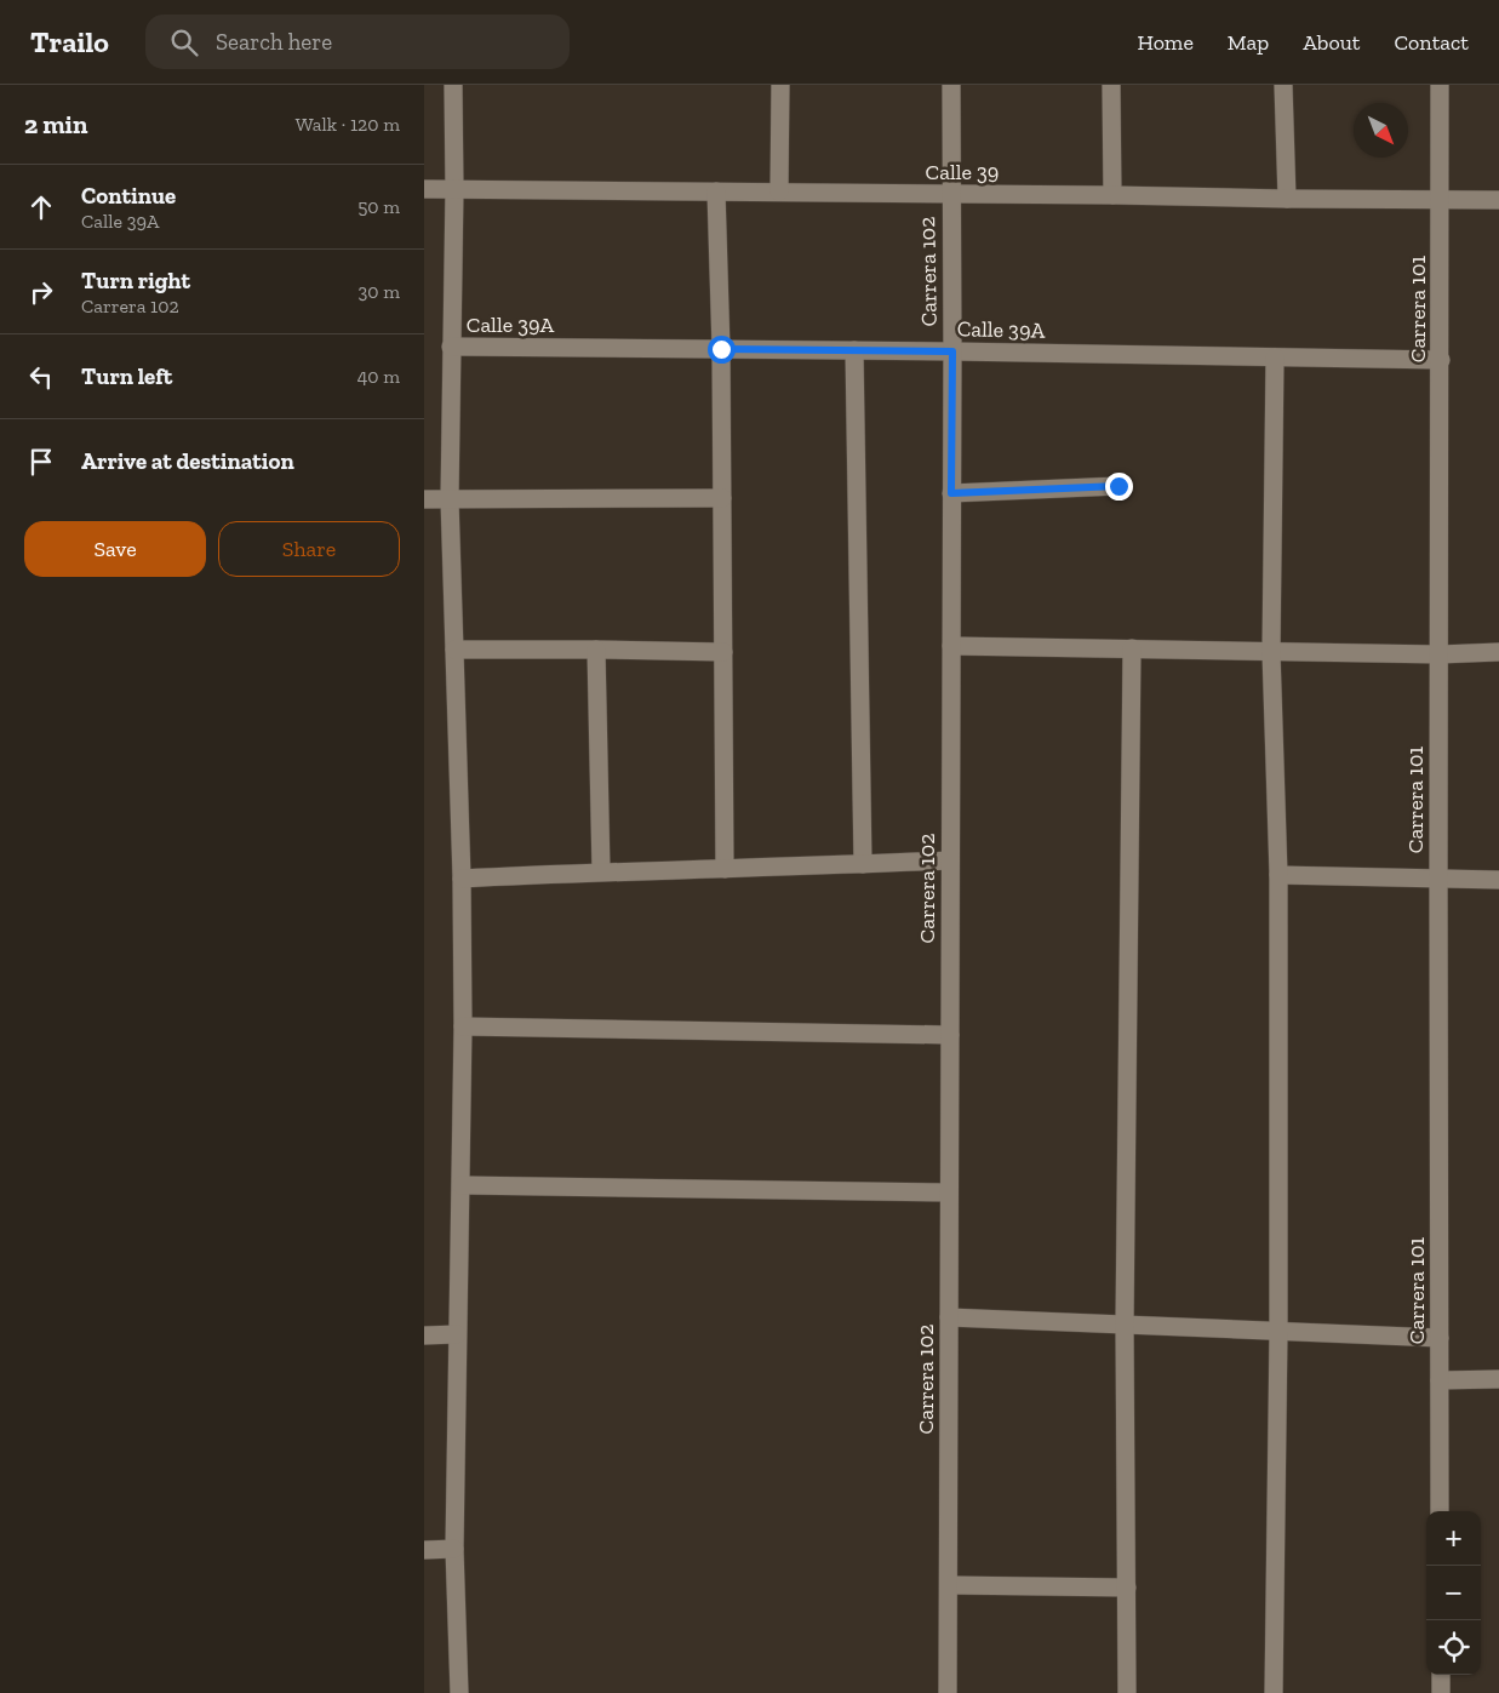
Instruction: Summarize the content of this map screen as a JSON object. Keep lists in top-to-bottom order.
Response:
{
  "streets": {
    "street": [
      "Calle 39",
      "Carrera 102",
      "Carrera 101",
      "Calle 39A"
    ]
  },
  "crossings": [
    ["Calle 39", "Carrera 102"],
    ["Calle 39", "Carrera 101"],
    ["Carrera 102", "Calle 39A"],
    ["Carrera 101", "Calle 39A"]
  ],
  "north": "bottom right",
  "page": {
    "header": "Trailo",
    "search": "Search here",
    "nav": [
      "Home",
      "Map",
      "About",
      "Contact"
    ],
    "heading": ["2 min", "Walk · 120 m"],
    "list": [
      ["Continue", "Calle 39A", "50 m"],
      ["Turn right", "Carrera 102", "30 m"],
      ["Turn left", "40 m"],
      "Arrive at destination"
    ],
    "buttons": ["Save", "Share"],
    "map_buttons": ["+", "−"]
  }
}
